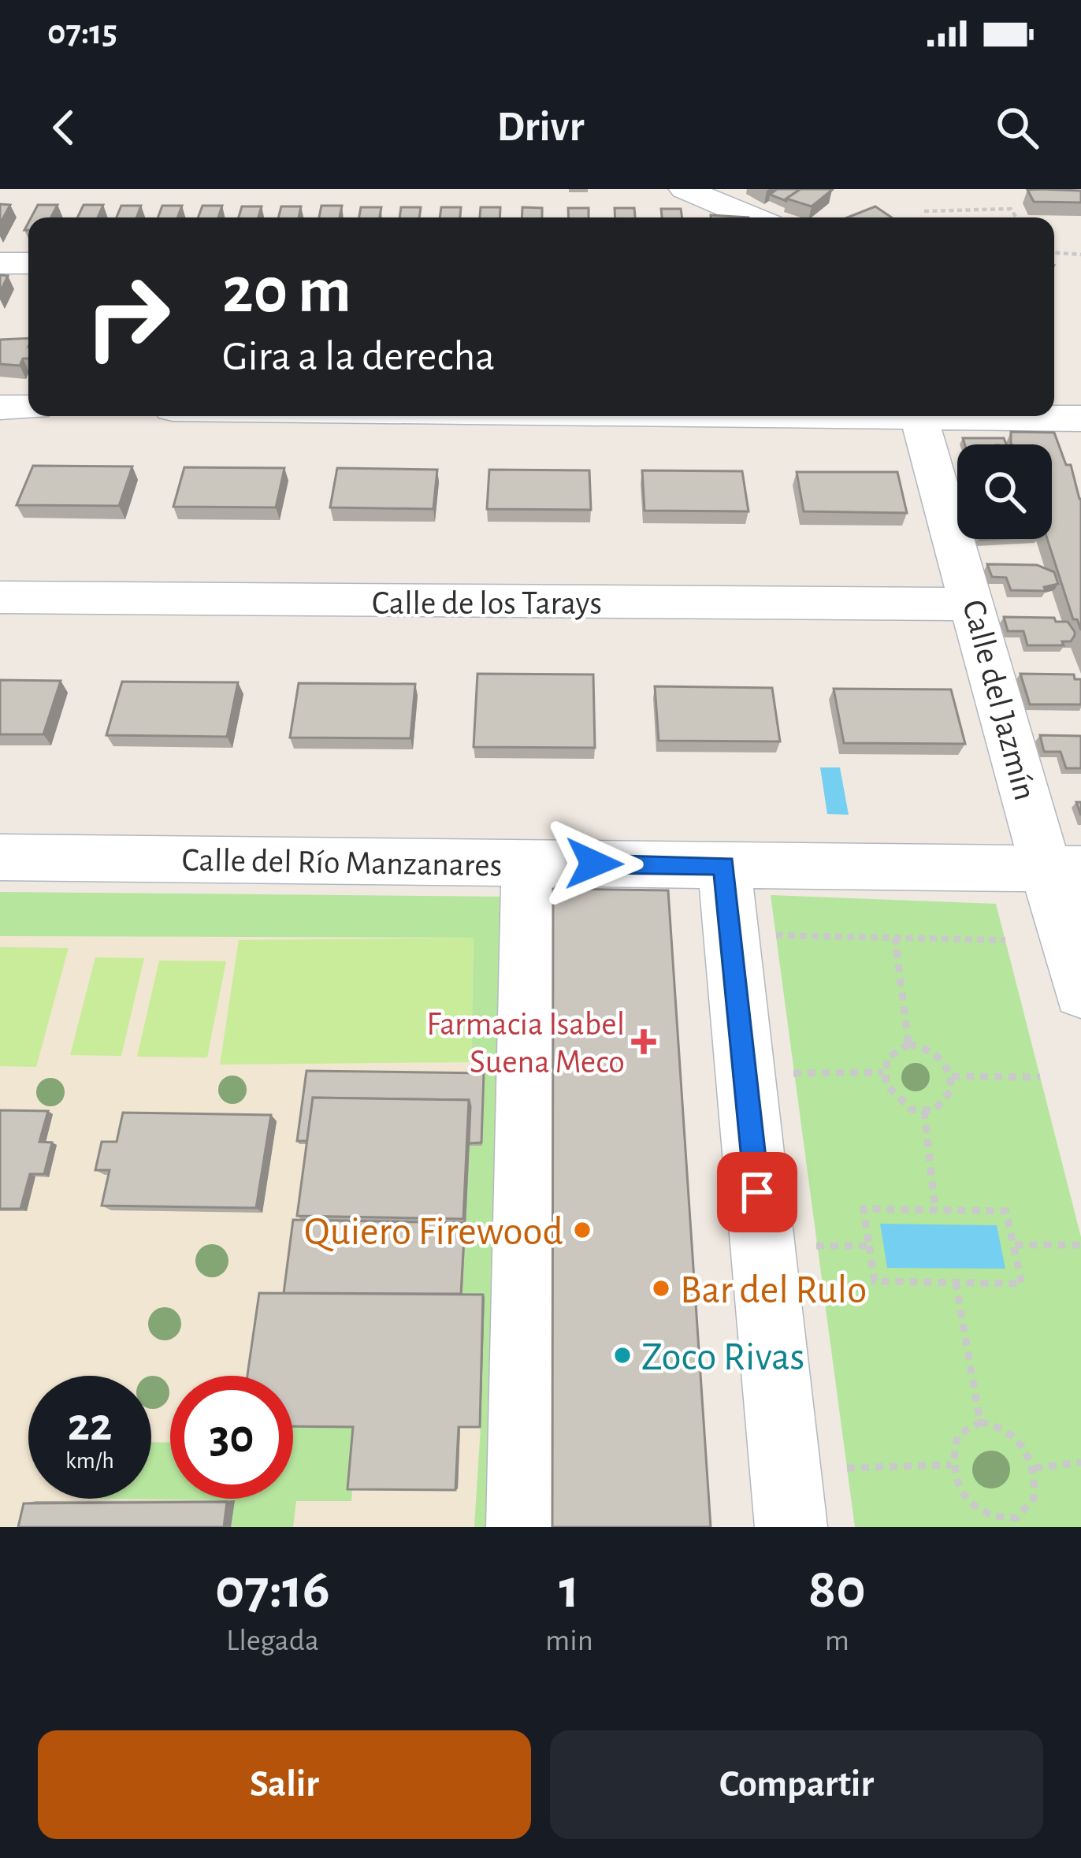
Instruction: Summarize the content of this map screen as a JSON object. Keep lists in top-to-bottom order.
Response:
{
  "streets": {
    "street": ["Calle de los Tarays", "Calle del Jazmín", "Calle del Río Manzanares"]
  },
  "crossings": [
    ["Calle de los Tarays", "Calle del Jazmín"],
    ["Calle del Jazmín", "Calle del Río Manzanares"]
  ],
  "places": {
    "health": ["Farmacia Isabel Suena Meco"],
    "other": ["Quiero Firewood", "Bar del Rulo", "Zoco Rivas"]
  },
  "page": {
    "status": "07:15",
    "header": "Drivr",
    "turn": ["20 m", "Gira a la derecha"],
    "speed": "22 km/h",
    "limit": "30",
    "eta": [
      "07:16",
      "Llegada",
      "1",
      "min",
      "80",
      "m"
    ],
    "buttons": ["Salir", "Compartir"]
  }
}
